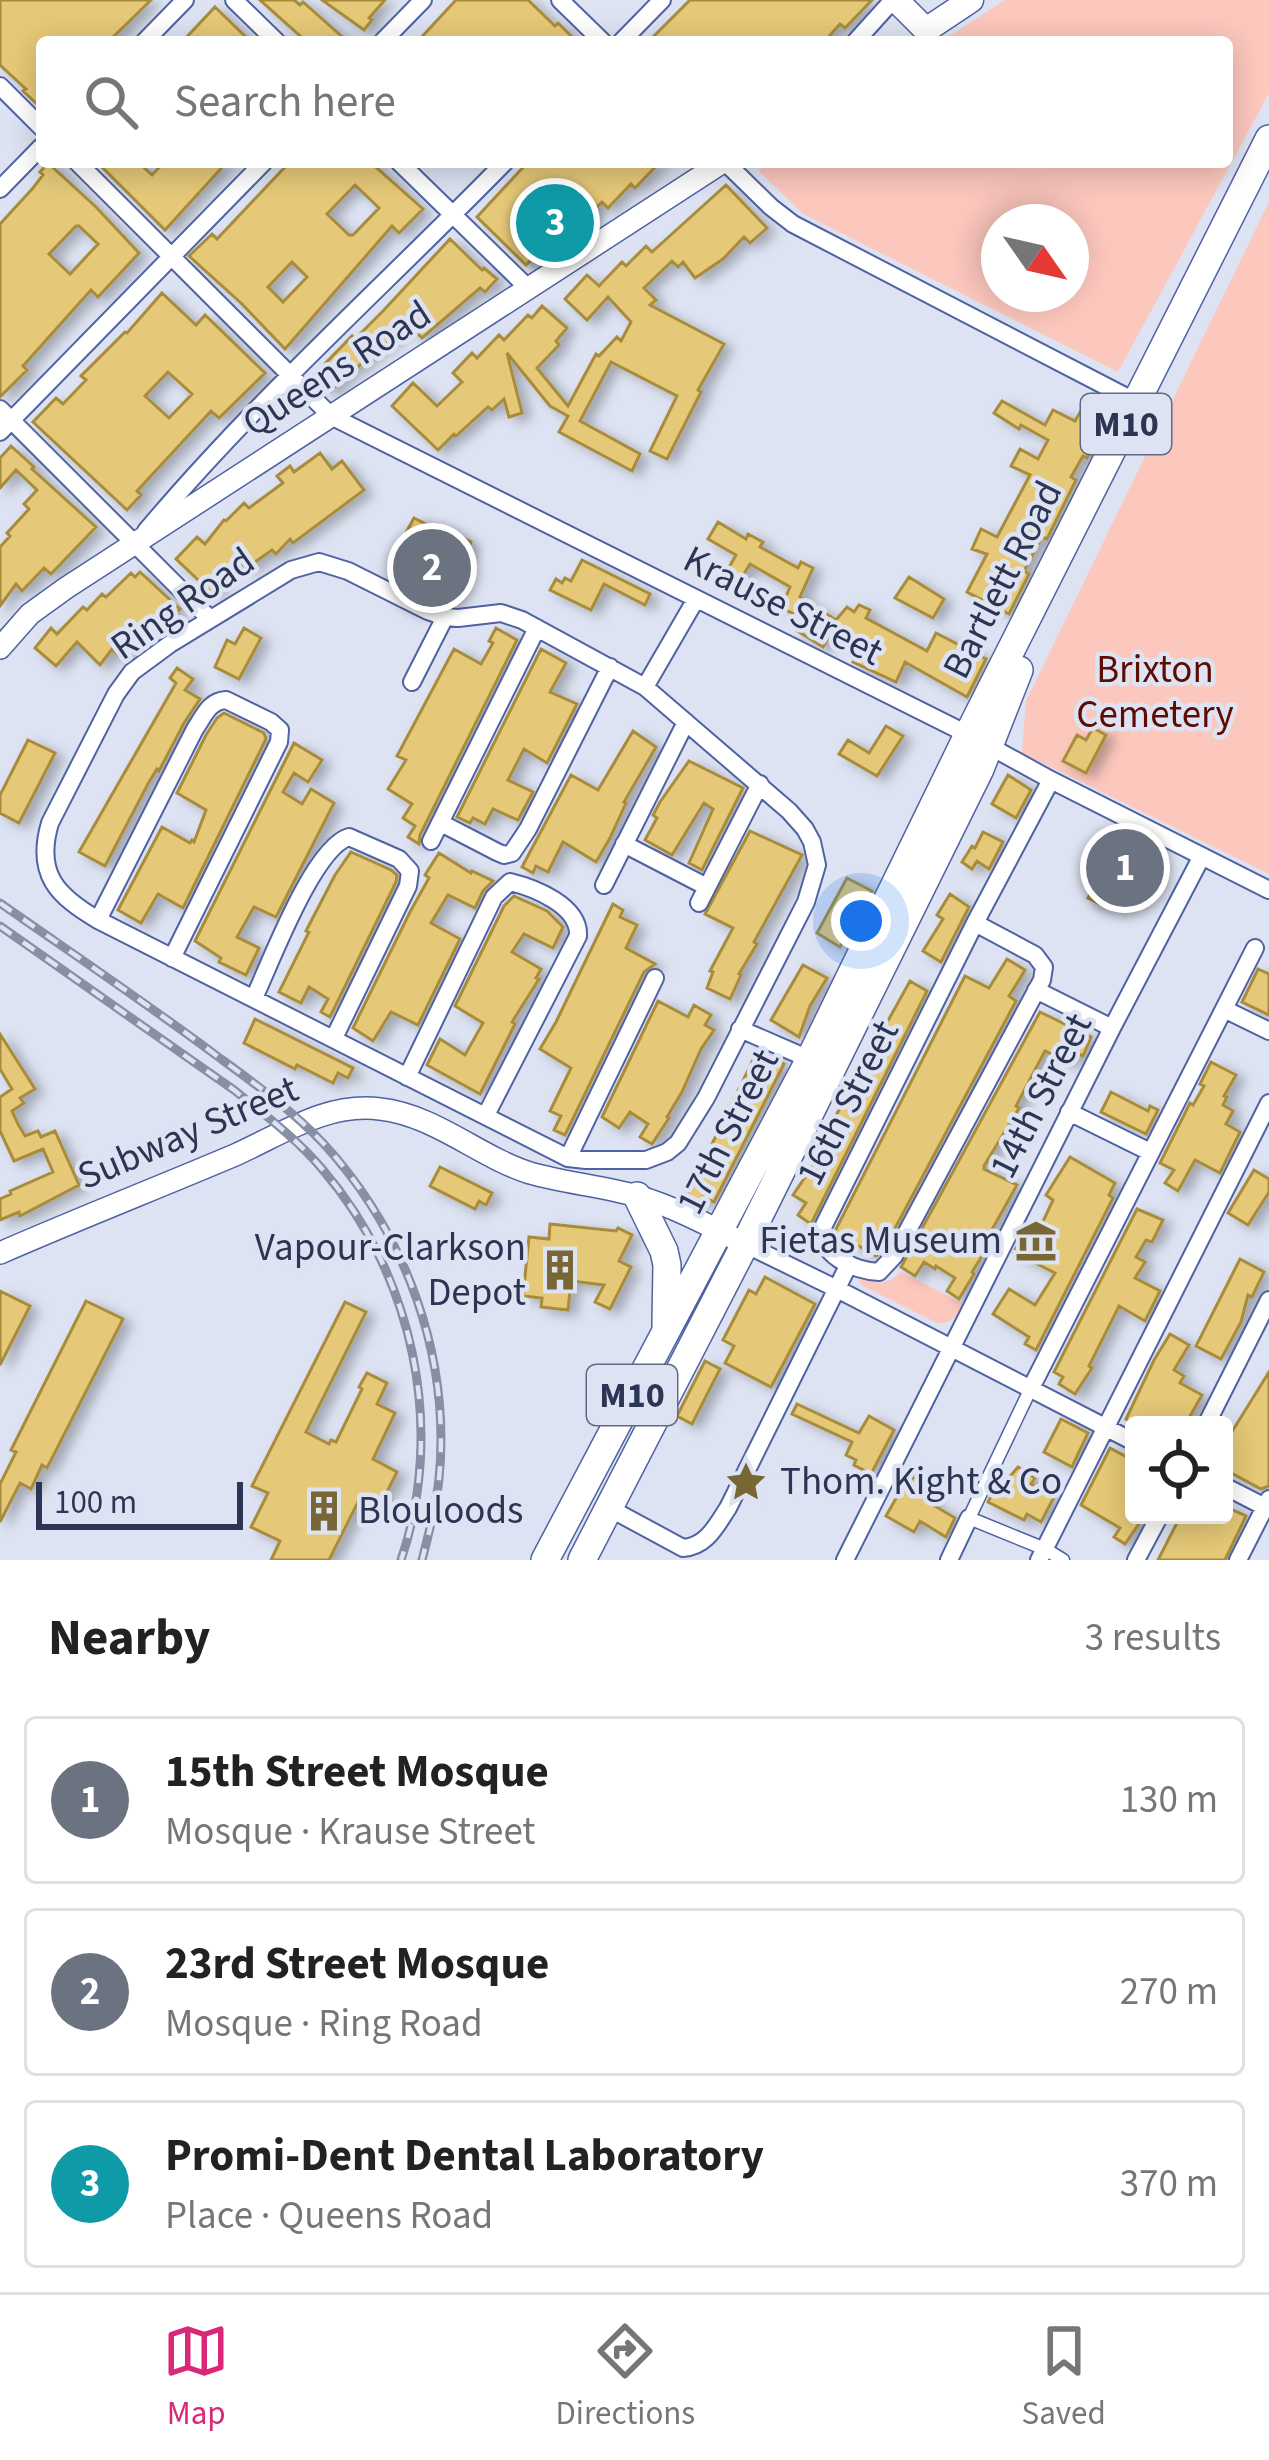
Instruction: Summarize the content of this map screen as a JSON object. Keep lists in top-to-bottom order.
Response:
{
  "streets": {
    "main road": ["M10", "Bartlett Road", "17th Street"],
    "street": [
      "Queens Road",
      "Ring Road",
      "Krause Street",
      "14th Street",
      "16th Street",
      "Subway Street"
    ]
  },
  "crossings": [
    ["Queens Road", "Krause Street"],
    ["Bartlett Road", "Krause Street"],
    ["Bartlett Road", "17th Street"],
    ["Krause Street", "14th Street"],
    ["Krause Street", "16th Street"],
    ["Krause Street", "17th Street"],
    ["17th Street", "Subway Street"]
  ],
  "parks": ["Brixton Cemetery"],
  "places": {
    "museum": ["Fietas Museum"],
    "building": ["Vapour-Clarkson Depot", "Blouloods"],
    "place": ["Thom. Kight & Co"]
  },
  "scale_bar": "100 m",
  "north": "bottom right",
  "page": {
    "search": "Search here",
    "pins": ["3", "2", "1"],
    "scale": "100 m",
    "heading": ["Nearby", "3 results"],
    "list": [
      {
        "mark": "1",
        "name": "15th Street Mosque",
        "note": "Mosque · Krause Street",
        "value": "130 m"
      },
      {
        "mark": "2",
        "name": "23rd Street Mosque",
        "note": "Mosque · Ring Road",
        "value": "270 m"
      },
      {
        "mark": "3",
        "name": "Promi-Dent Dental Laboratory",
        "note": "Place · Queens Road",
        "value": "370 m"
      }
    ],
    "nav": ["Map", "Directions", "Saved"]
  }
}
